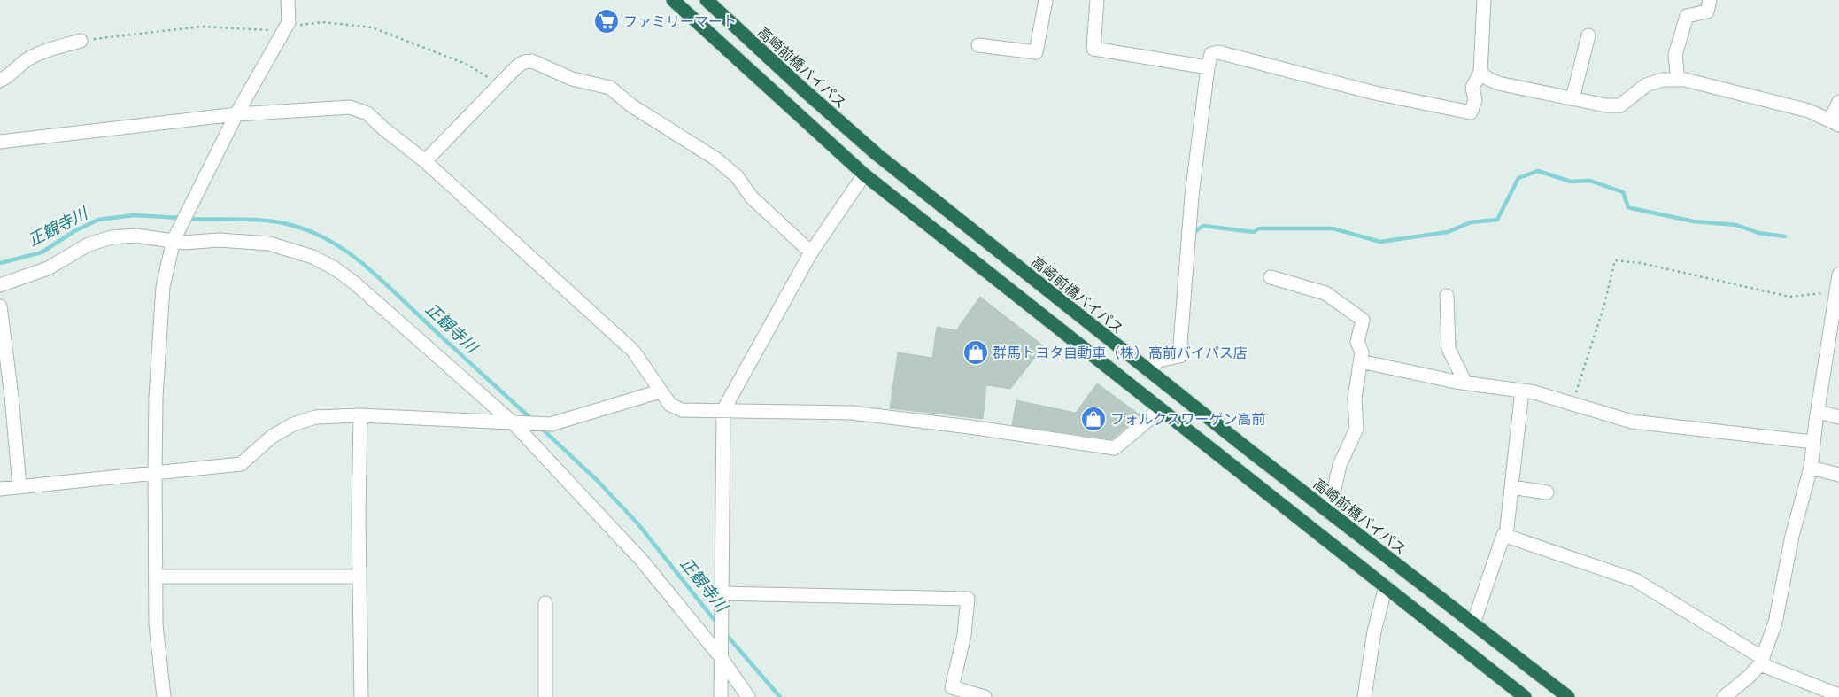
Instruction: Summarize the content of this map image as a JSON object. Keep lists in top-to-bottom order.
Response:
{
  "streets": {
    "highway": ["高崎前橋バイパス"]
  },
  "water": ["正観寺川"],
  "places": {
    "supermarket": ["ファミリーマート"],
    "shop": ["群馬トヨタ自動車（株）高前バイパス店", "フォルクスワーゲン高前"]
  }
}
